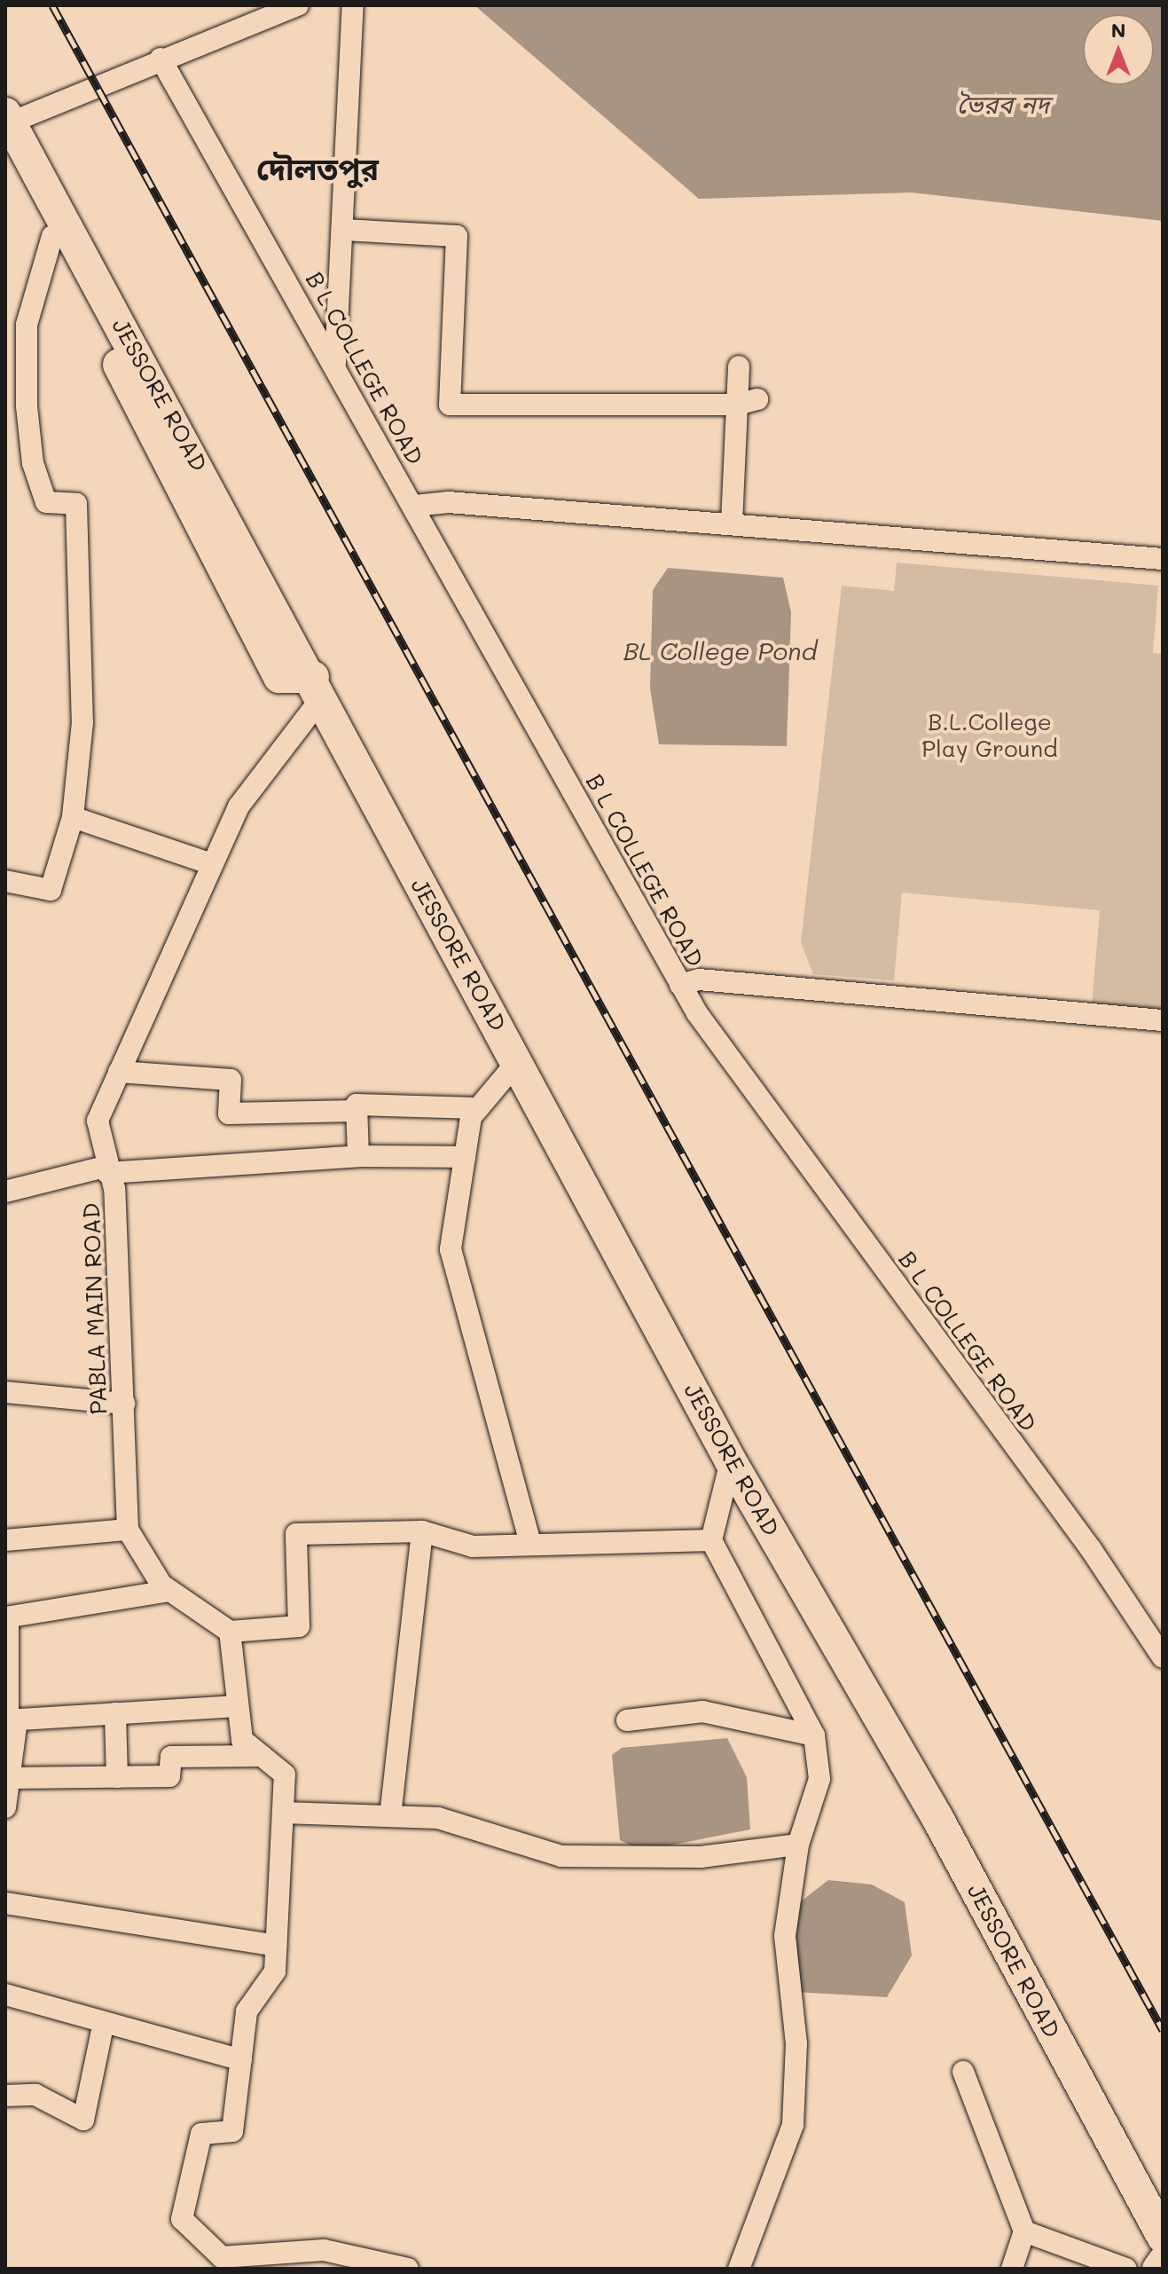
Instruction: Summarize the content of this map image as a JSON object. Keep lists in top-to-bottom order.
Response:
{
  "streets": {
    "highway": ["JESSORE ROAD"],
    "street": ["B L COLLEGE ROAD", "PABLA MAIN ROAD"]
  },
  "crossings": [
    ["JESSORE ROAD", "PABLA MAIN ROAD"]
  ],
  "districts": ["দৌলতপুর"],
  "water": ["ভৈরব নদ", "BL College Pond"],
  "parks": ["B.L.College Play Ground"],
  "north": "top"
}
